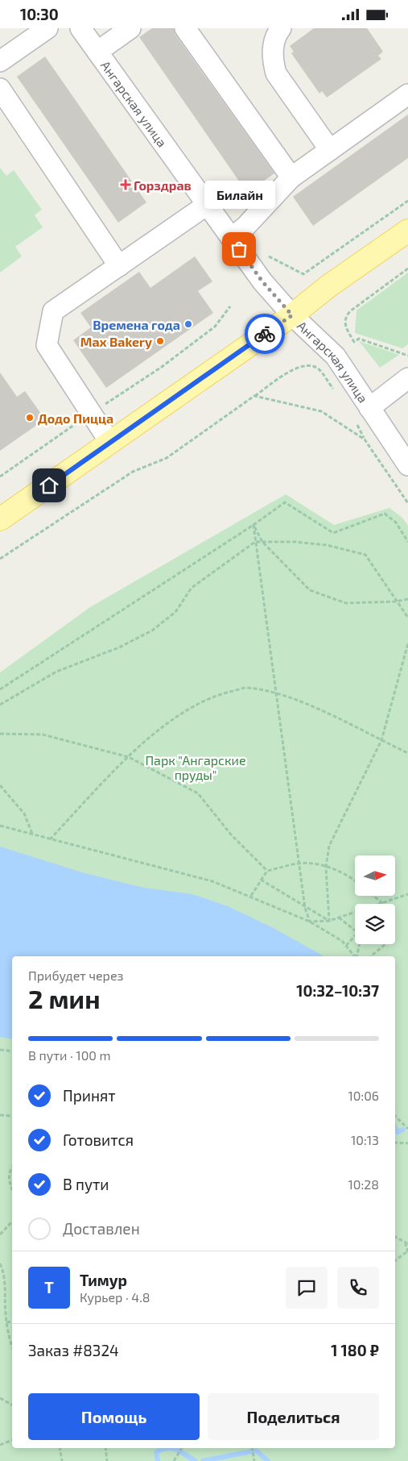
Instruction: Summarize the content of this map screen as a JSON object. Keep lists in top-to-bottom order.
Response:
{
  "streets": {
    "street": ["Ангарская улица"]
  },
  "parks": ["Парк \"Ангарские пруды\""],
  "places": {
    "health": ["Горздрав"],
    "other": [
      "Билайн",
      "Времена года",
      "Max Bakery",
      "Додо Пицца"
    ]
  },
  "north": "right",
  "page": {
    "status": "10:30",
    "bubble": "Билайн",
    "heading": ["2 мин", "Прибудет через", "10:32–10:37"],
    "panel": [
      "Тимур",
      "Курьер · 4.8",
      "Заказ #8324",
      "1 180 ₽"
    ],
    "bar": "В пути · 100 m",
    "list": [
      ["Принят", "10:06"],
      ["Готовится", "10:13"],
      ["В пути", "10:28"],
      "Доставлен"
    ],
    "round": "Т",
    "buttons": ["Помощь", "Поделиться"]
  }
}
